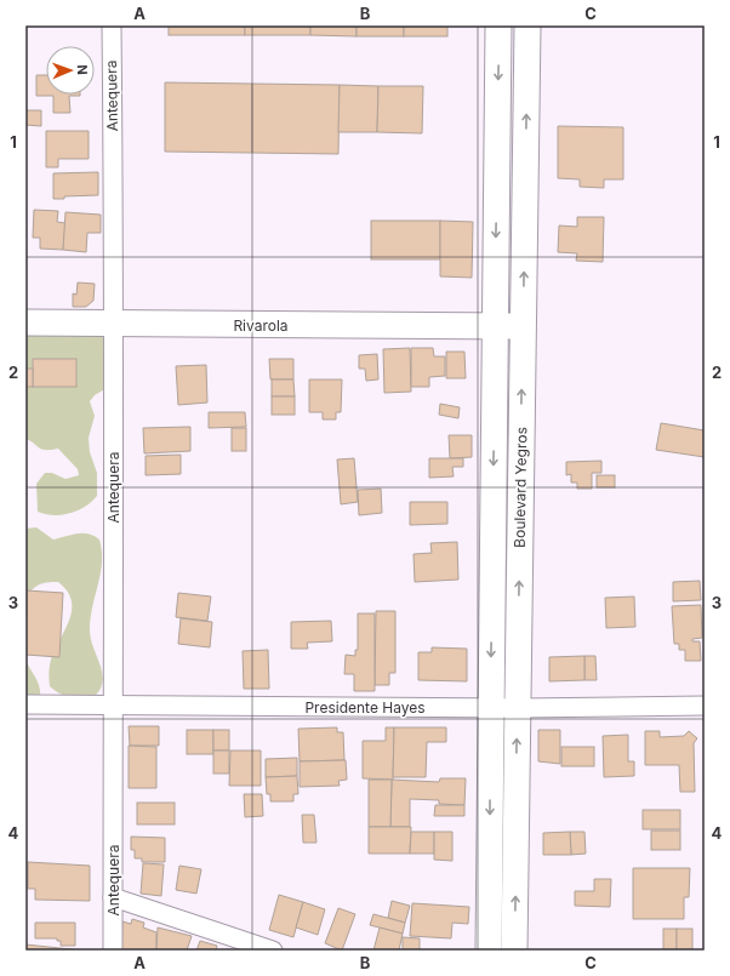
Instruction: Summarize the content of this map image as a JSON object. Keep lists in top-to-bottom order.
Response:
{
  "streets": {
    "street": [
      "Antequera",
      "Rivarola",
      "Boulevard Yegros",
      "Presidente Hayes"
    ]
  },
  "crossings": [
    ["Antequera", "Rivarola"],
    ["Antequera", "Presidente Hayes"],
    ["Rivarola", "Boulevard Yegros"],
    ["Boulevard Yegros", "Presidente Hayes"]
  ],
  "north": "right",
  "grid": {
    "columns": ["A", "B", "C"],
    "rows": [
      "1",
      "2",
      "3",
      "4"
    ]
  }
}
